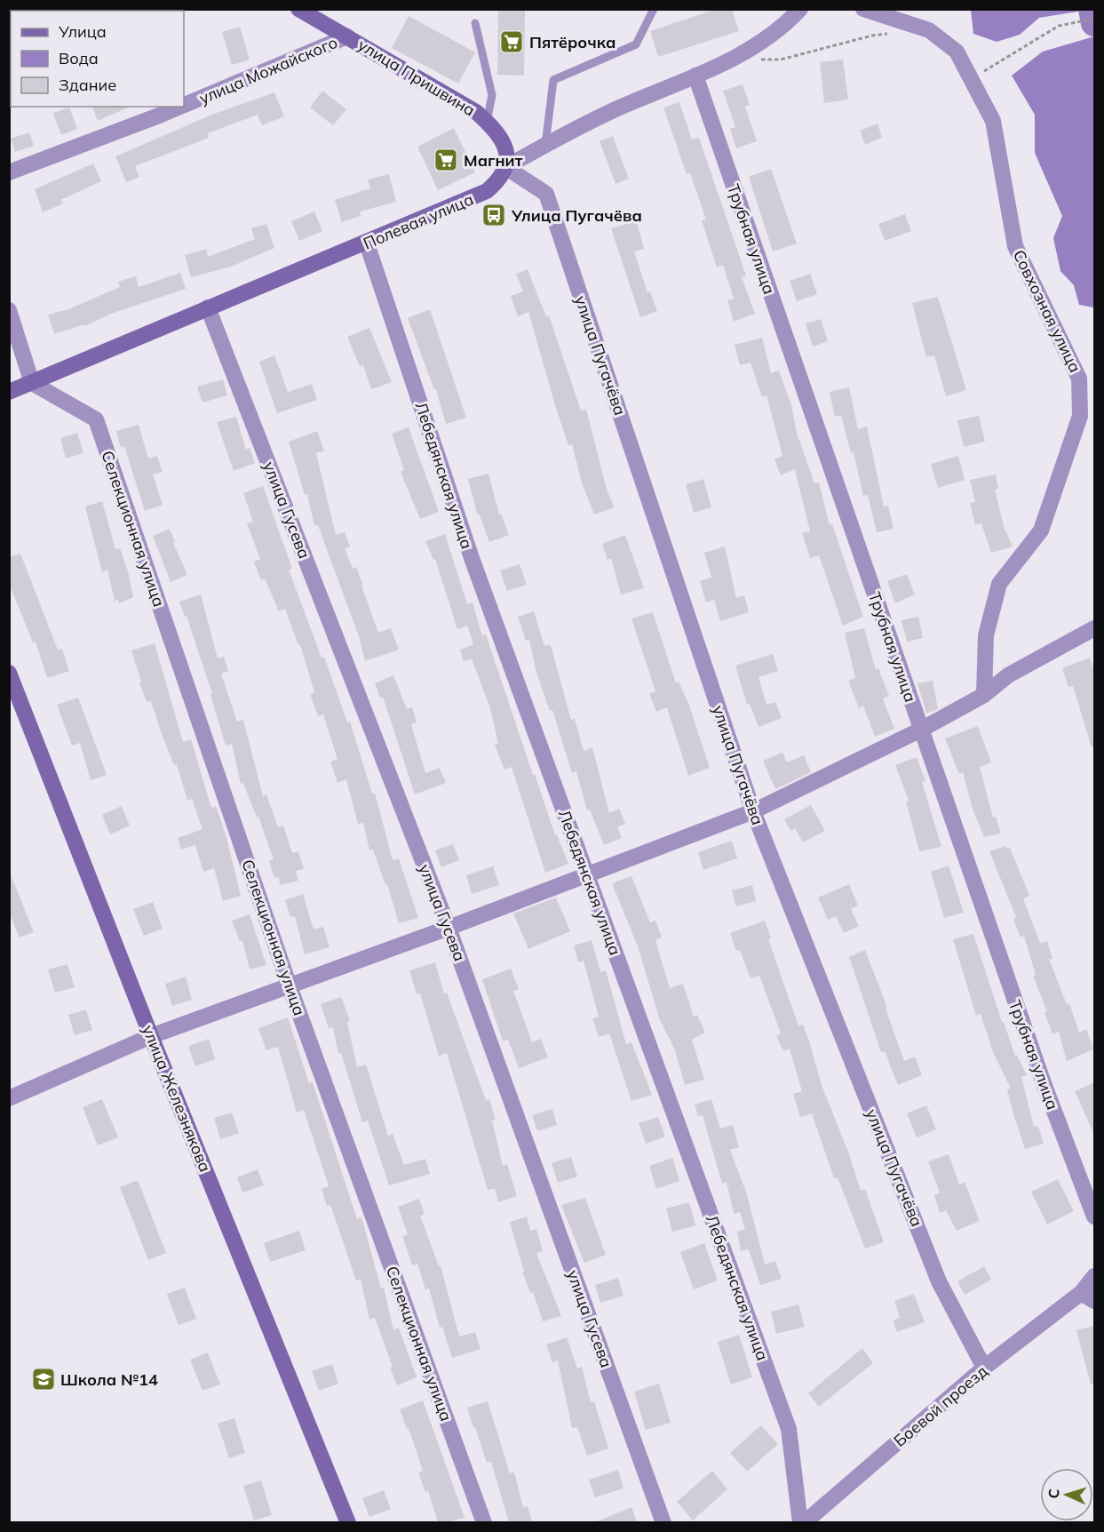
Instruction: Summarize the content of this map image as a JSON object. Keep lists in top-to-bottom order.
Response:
{
  "streets": {
    "street": [
      "улица Можайского",
      "улица Пришвина",
      "Полевая улица",
      "Трубная улица",
      "Совхозная улица",
      "улица Пугачёва",
      "Лебедянская улица",
      "улица Гусева",
      "Селекционная улица",
      "улица Железнякова",
      "Боевой проезд"
    ]
  },
  "crossings": [
    ["улица Можайского", "улица Пришвина"],
    ["улица Пришвина", "Полевая улица"],
    ["улица Пришвина", "улица Пугачёва"],
    ["Полевая улица", "Трубная улица"],
    ["Полевая улица", "улица Пугачёва"],
    ["Полевая улица", "Лебедянская улица"],
    ["Полевая улица", "улица Гусева"],
    ["Полевая улица", "Селекционная улица"],
    ["улица Пугачёва", "Боевой проезд"],
    ["Лебедянская улица", "Боевой проезд"]
  ],
  "places": {
    "supermarket": ["Пятёрочка", "Магнит"],
    "bus stop": ["Улица Пугачёва"],
    "school or university": ["Школа №14"]
  },
  "legend": ["Улица", "Вода", "Здание"],
  "north": "left"
}
